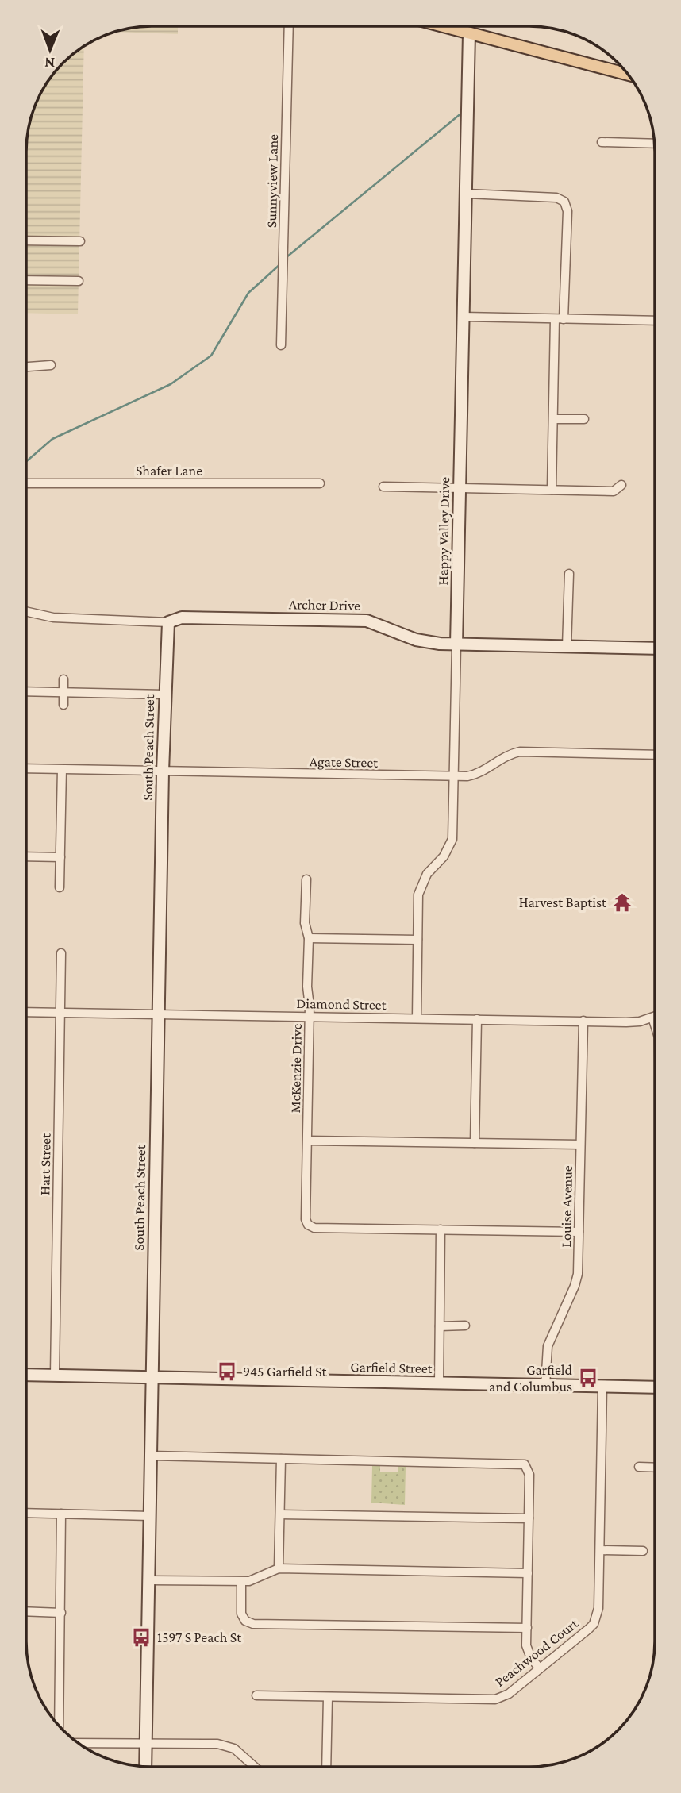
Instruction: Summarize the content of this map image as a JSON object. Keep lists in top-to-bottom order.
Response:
{
  "streets": {
    "street": [
      "Sunnyview Lane",
      "Shafer Lane",
      "Happy Valley Drive",
      "Archer Drive",
      "South Peach Street",
      "Agate Street",
      "Diamond Street",
      "McKenzie Drive",
      "Hart Street",
      "Louise Avenue",
      "Garfield Street",
      "Peachwood Court"
    ]
  },
  "crossings": [
    ["Happy Valley Drive", "Archer Drive"],
    ["Happy Valley Drive", "Agate Street"],
    ["Happy Valley Drive", "Diamond Street"],
    ["Archer Drive", "South Peach Street"],
    ["South Peach Street", "Agate Street"],
    ["South Peach Street", "Diamond Street"],
    ["South Peach Street", "Garfield Street"],
    ["Diamond Street", "McKenzie Drive"],
    ["Diamond Street", "Hart Street"],
    ["Diamond Street", "Louise Avenue"],
    ["Hart Street", "Garfield Street"],
    ["Louise Avenue", "Garfield Street"],
    ["Garfield Street", "Peachwood Court"]
  ],
  "places": {
    "temple": ["Harvest Baptist"],
    "bus stop": ["945 Garfield St", "Garfield and Columbus", "1597 S Peach St"]
  },
  "north": "bottom"
}
